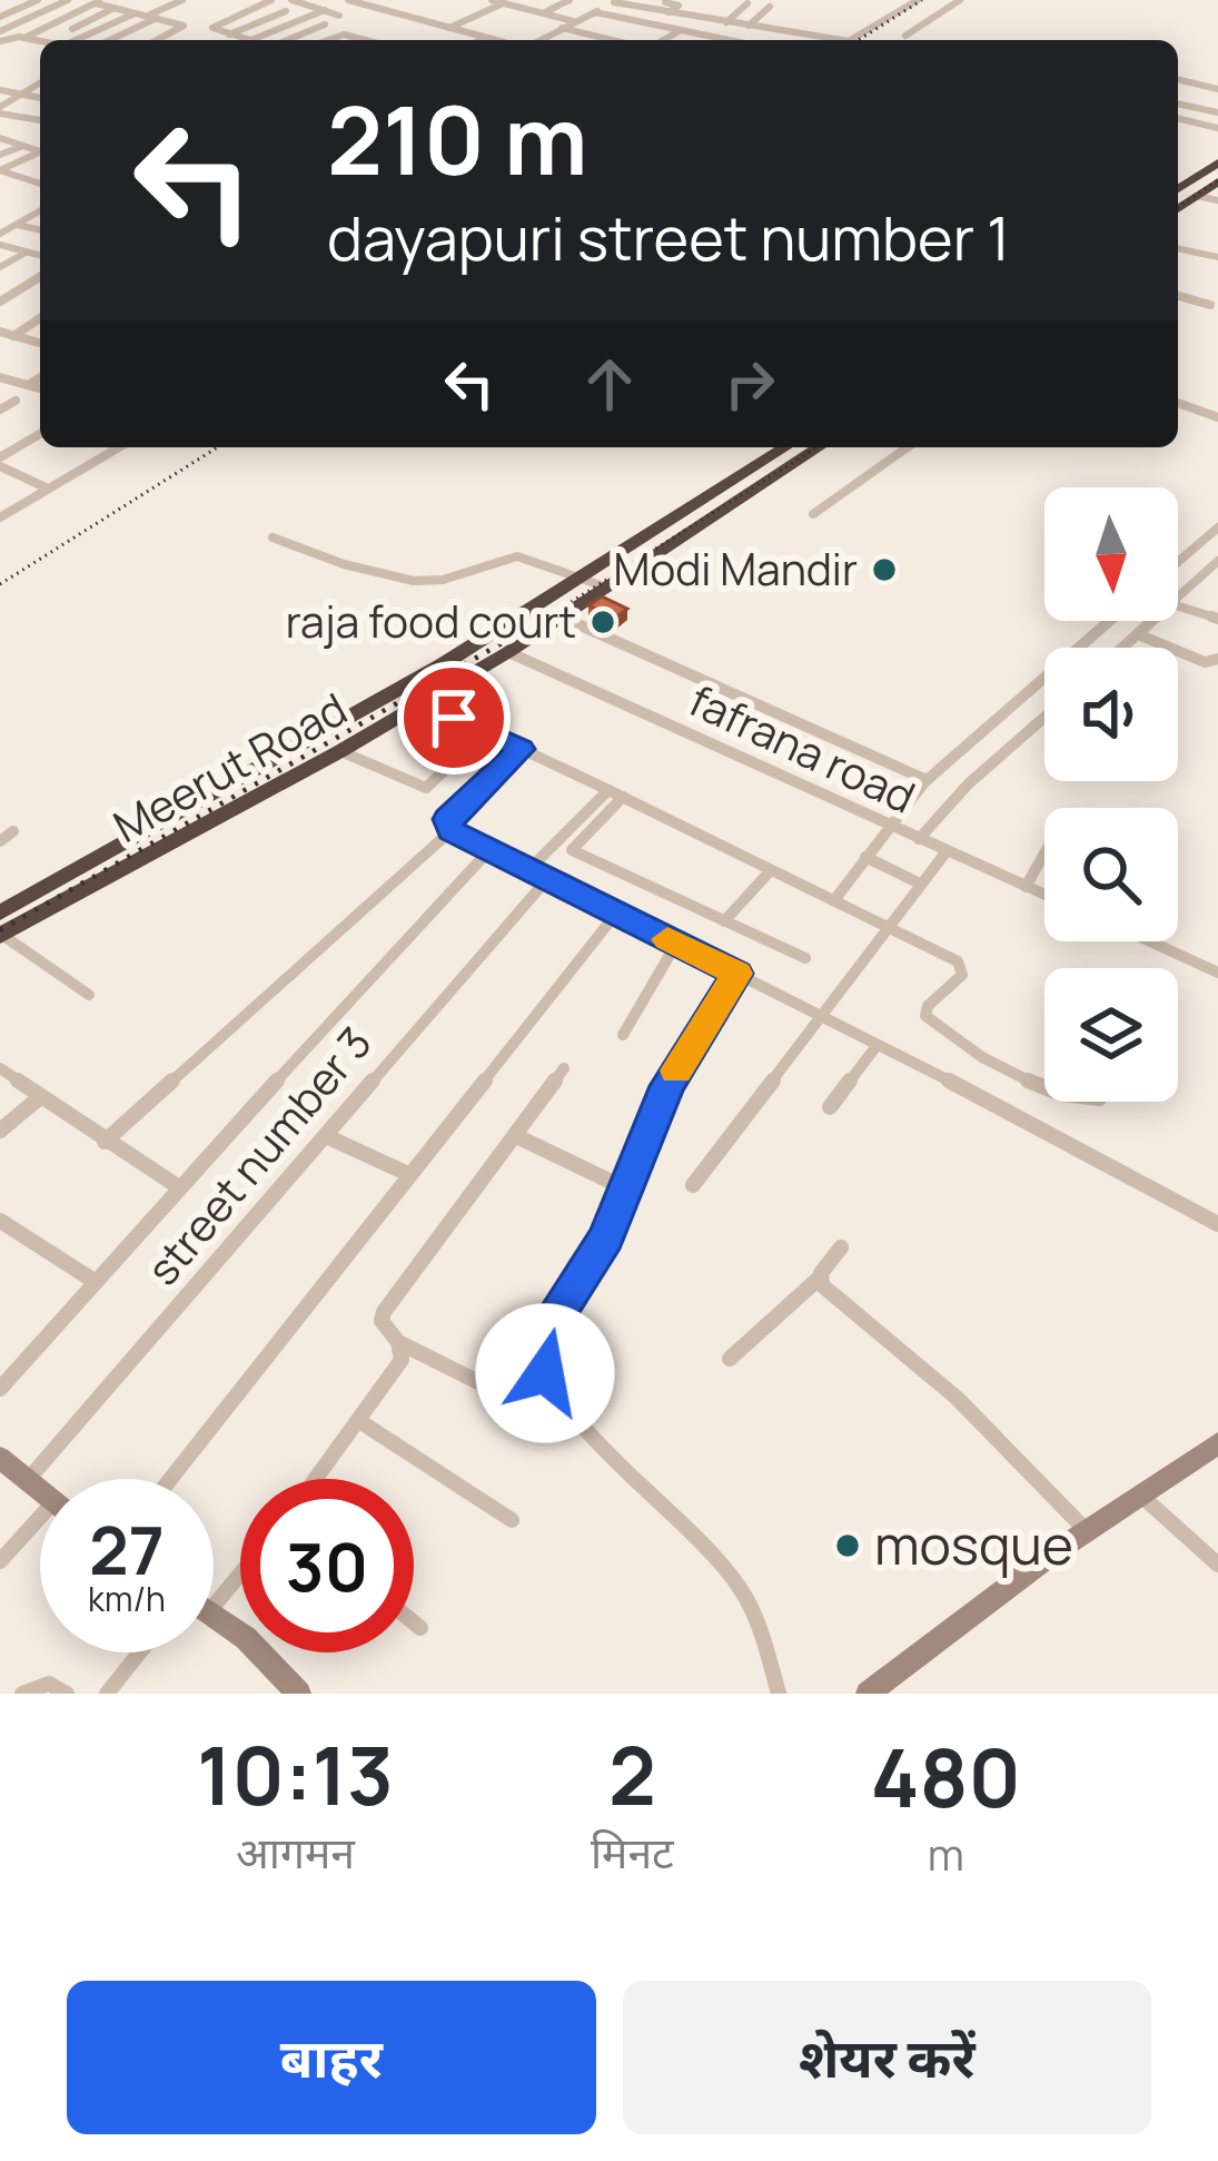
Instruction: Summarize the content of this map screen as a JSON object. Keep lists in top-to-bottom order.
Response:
{
  "streets": {
    "highway": ["Meerut Road"],
    "street": ["fafrana road", "street number 3"]
  },
  "crossings": [
    ["fafrana road", "Meerut Road"]
  ],
  "places": ["Modi Mandir", "raja food court", "mosque"],
  "north": "bottom",
  "page": {
    "turn": ["210 m", "dayapuri street number 1"],
    "speed": "27 km/h",
    "limit": "30",
    "eta": [
      "10:13",
      "आगमन",
      "2",
      "मिनट",
      "480",
      "m"
    ],
    "buttons": ["बाहर", "शेयर करें"]
  }
}
